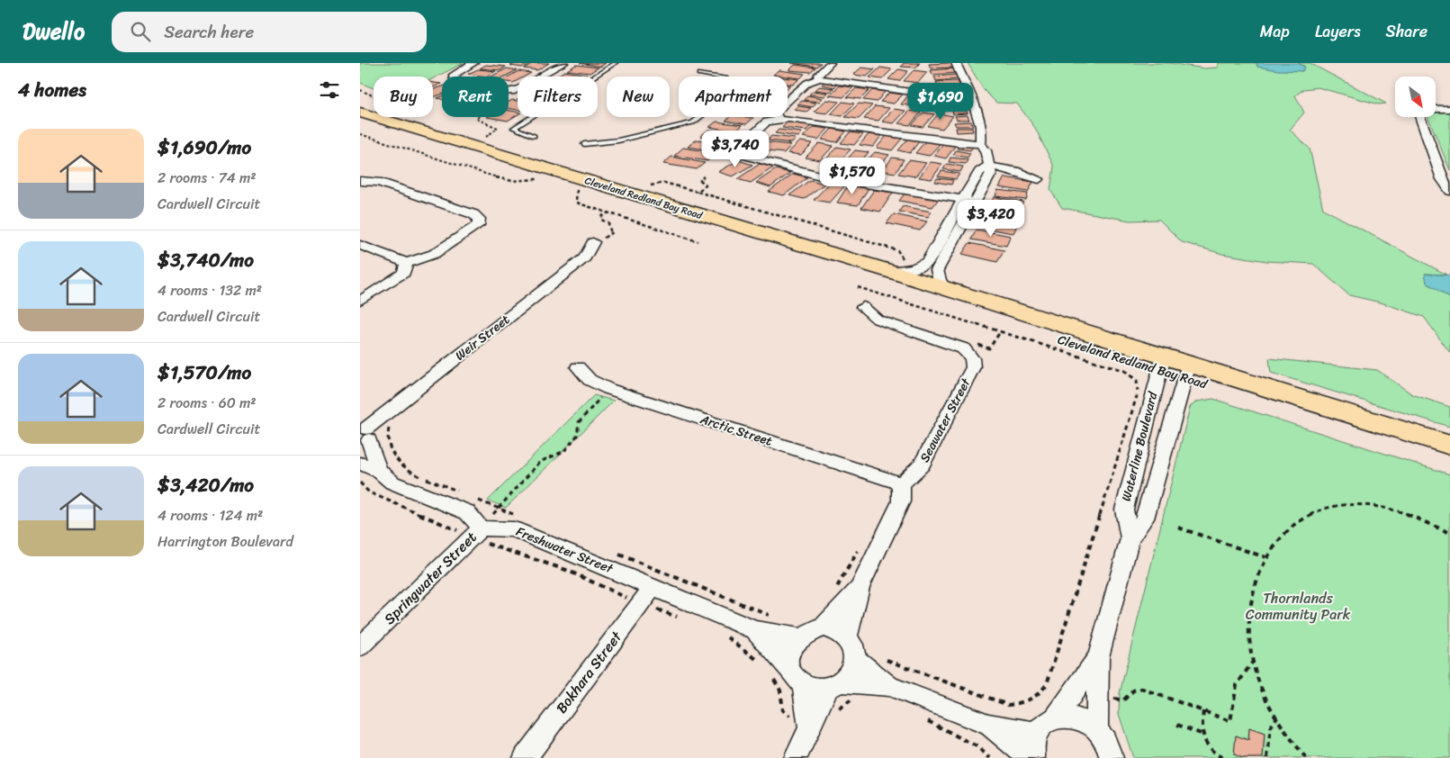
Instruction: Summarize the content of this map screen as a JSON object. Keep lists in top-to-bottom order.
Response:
{
  "streets": {
    "highway": ["Cleveland Redland Bay Road"],
    "street": [
      "Weir Street",
      "Seawater Street",
      "Arctic Street",
      "Waterline Boulevard",
      "Freshwater Street",
      "Springwater Street",
      "Bokhara Street"
    ]
  },
  "crossings": [
    ["Cleveland Redland Bay Road", "Waterline Boulevard"],
    ["Seawater Street", "Arctic Street"],
    ["Freshwater Street", "Springwater Street"],
    ["Freshwater Street", "Bokhara Street"]
  ],
  "parks": ["Thornlands Community Park"],
  "north": "bottom right",
  "page": {
    "header": "Dwello",
    "search": "Search here",
    "nav": ["Map", "Layers", "Share"],
    "heading": "4 homes",
    "chip": [
      "Buy",
      "Rent",
      "Filters",
      "New",
      "Apartment"
    ],
    "price": [
      "$1,690",
      "$3,740",
      "$1,570",
      "$3,420"
    ],
    "list": [
      {
        "name": "$1,690/mo",
        "note": "2 rooms · 74 m² · Cardwell Circuit"
      },
      {
        "name": "$3,740/mo",
        "note": "4 rooms · 132 m² · Cardwell Circuit"
      },
      {
        "name": "$1,570/mo",
        "note": "2 rooms · 60 m² · Cardwell Circuit"
      },
      {
        "name": "$3,420/mo",
        "note": "4 rooms · 124 m² · Harrington Boulevard"
      }
    ]
  }
}
